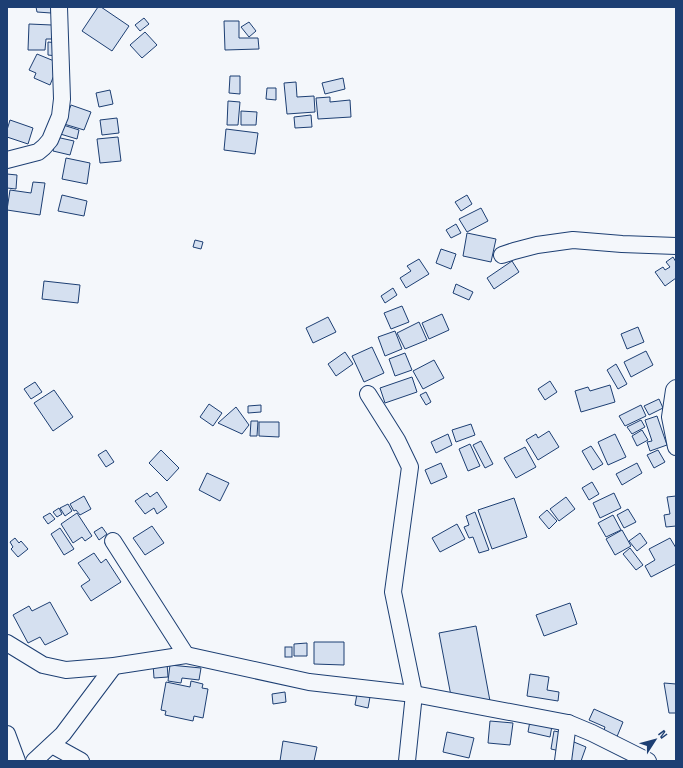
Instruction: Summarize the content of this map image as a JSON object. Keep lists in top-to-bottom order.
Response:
{
  "north": "top right"
}
